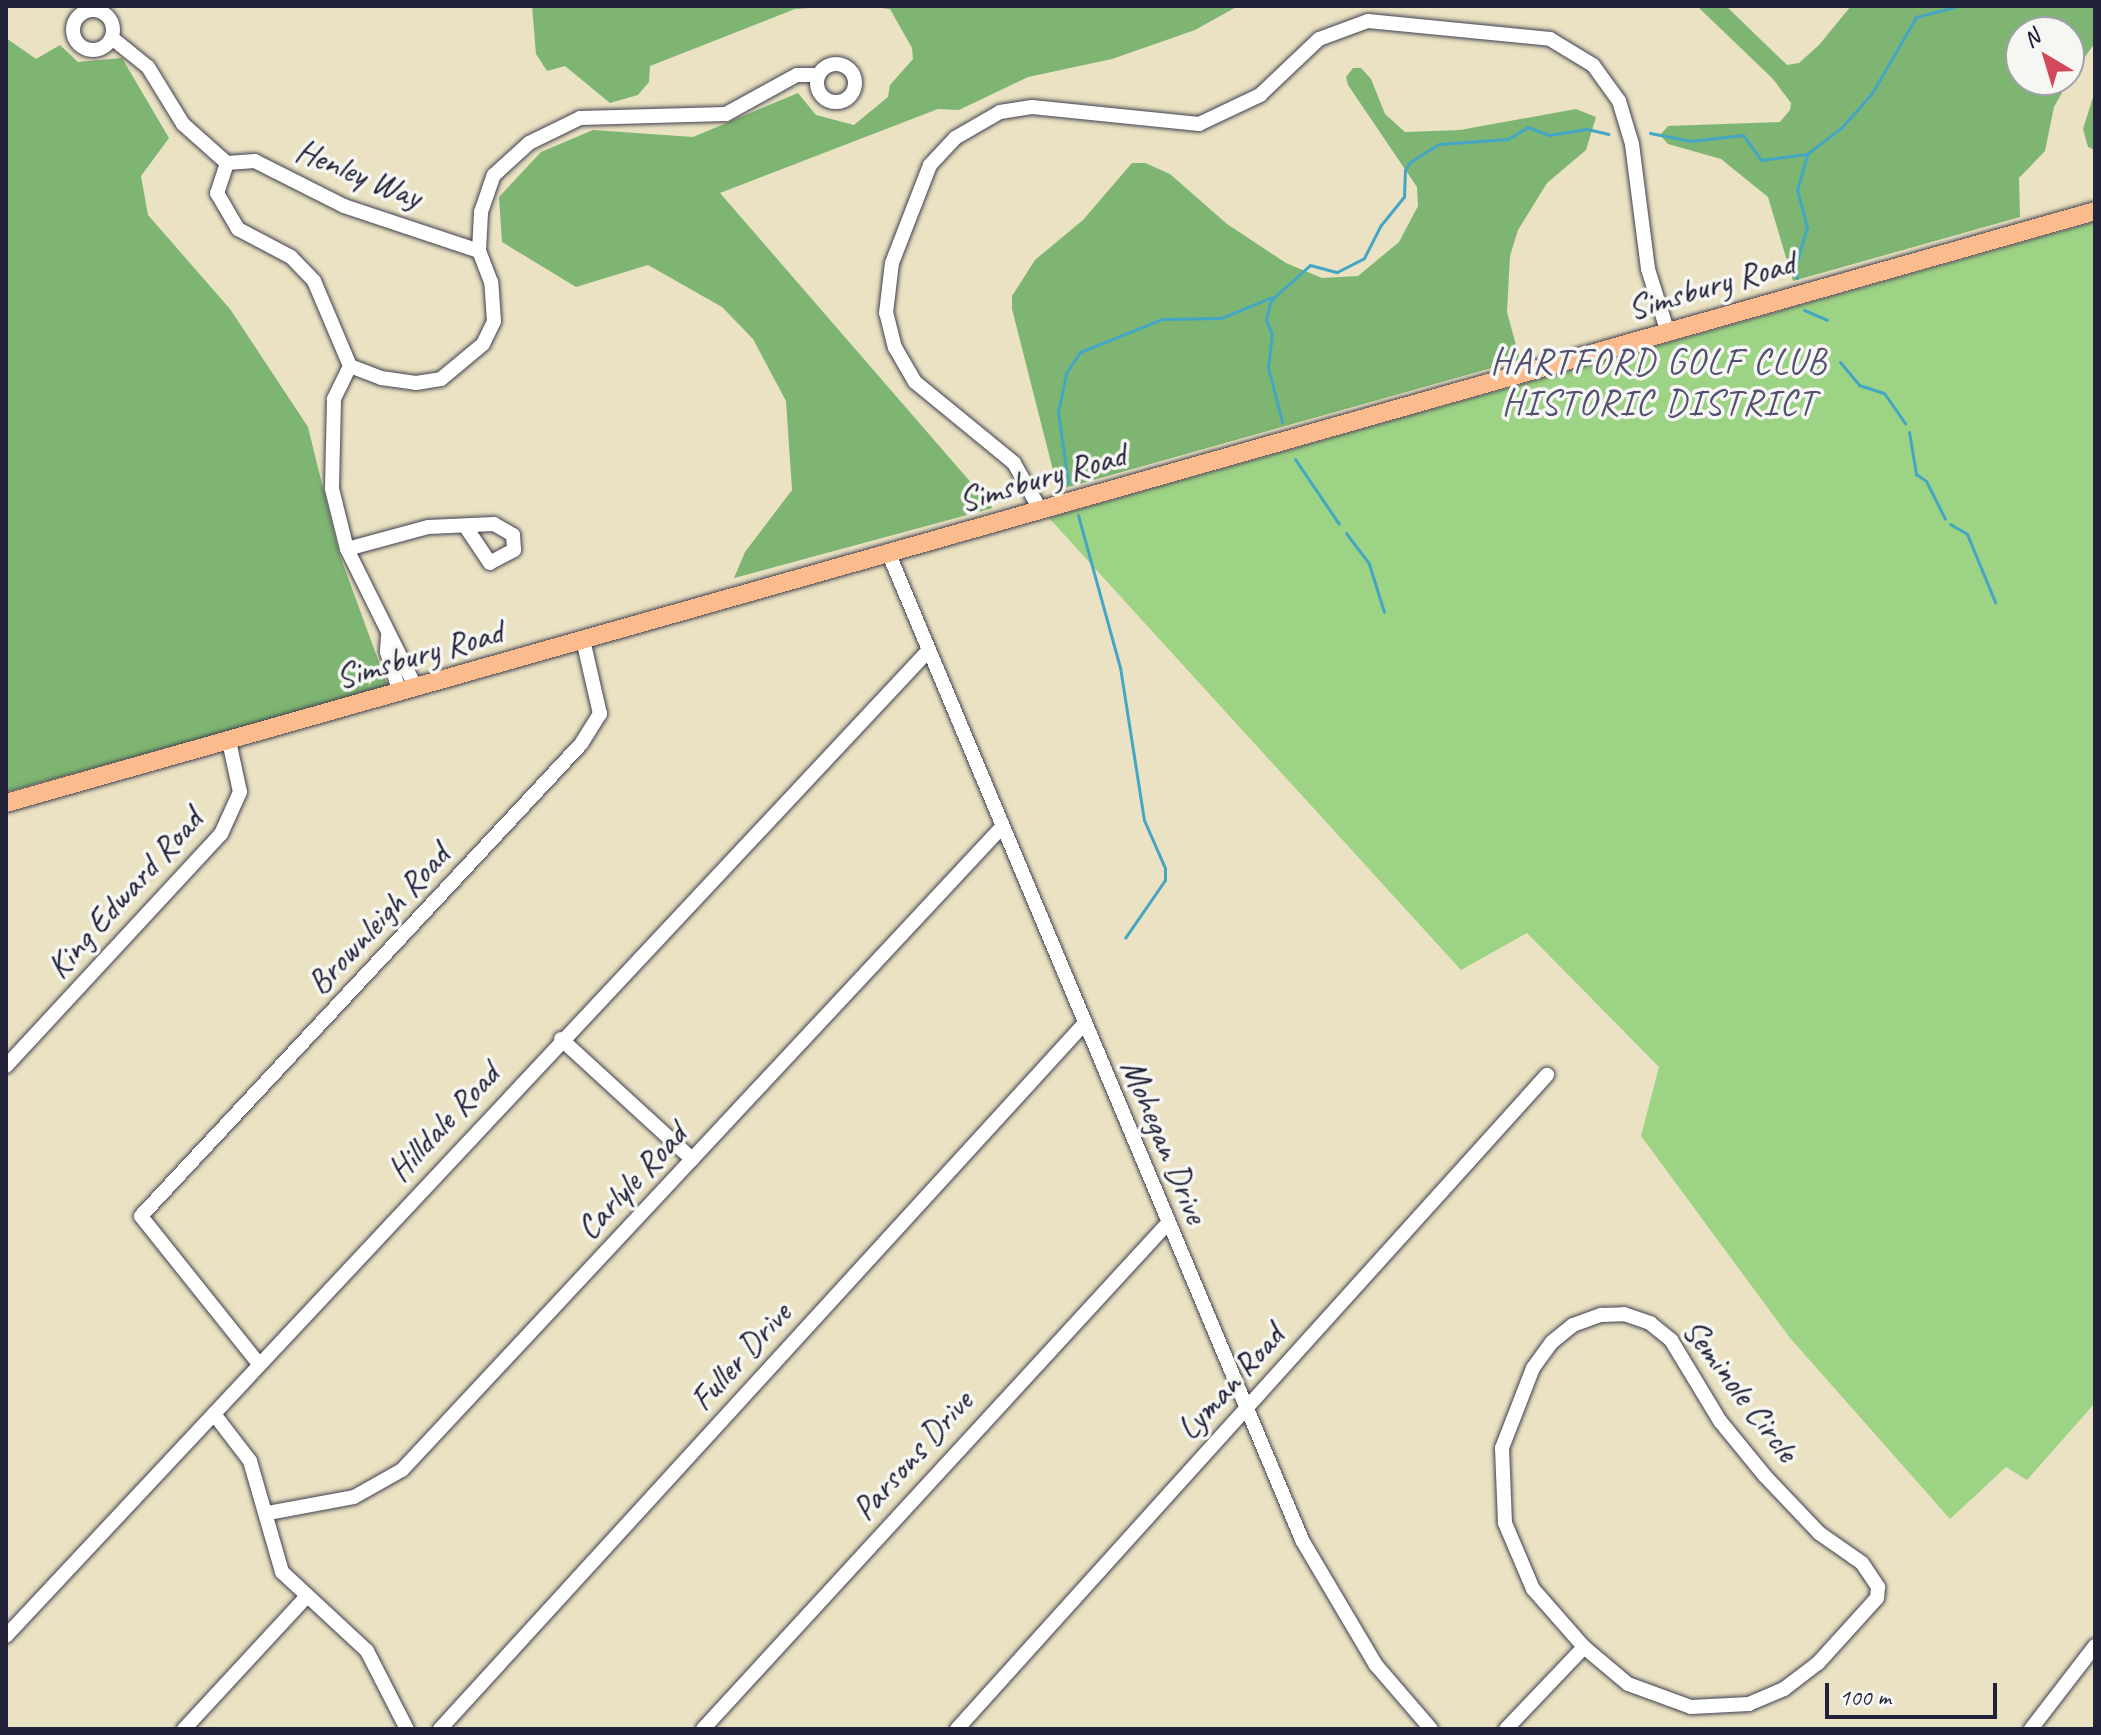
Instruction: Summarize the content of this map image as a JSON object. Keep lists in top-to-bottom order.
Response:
{
  "streets": {
    "main road": ["Simsbury Road"],
    "street": [
      "Henley Way",
      "King Edward Road",
      "Brownleigh Road",
      "Hilldale Road",
      "Mohegan Drive",
      "Carlyle Road",
      "Fuller Drive",
      "Lyman Road",
      "Seminole Circle",
      "Parsons Drive"
    ]
  },
  "crossings": [
    ["Simsbury Road", "King Edward Road"],
    ["Simsbury Road", "Brownleigh Road"],
    ["Simsbury Road", "Mohegan Drive"],
    ["Brownleigh Road", "Hilldale Road"],
    ["Hilldale Road", "Mohegan Drive"],
    ["Mohegan Drive", "Carlyle Road"],
    ["Mohegan Drive", "Fuller Drive"],
    ["Mohegan Drive", "Lyman Road"],
    ["Mohegan Drive", "Parsons Drive"]
  ],
  "districts": ["HARTFORD GOLF CLUB HISTORIC DISTRICT"],
  "scale_bar": "100 m",
  "north": "top left"
}
